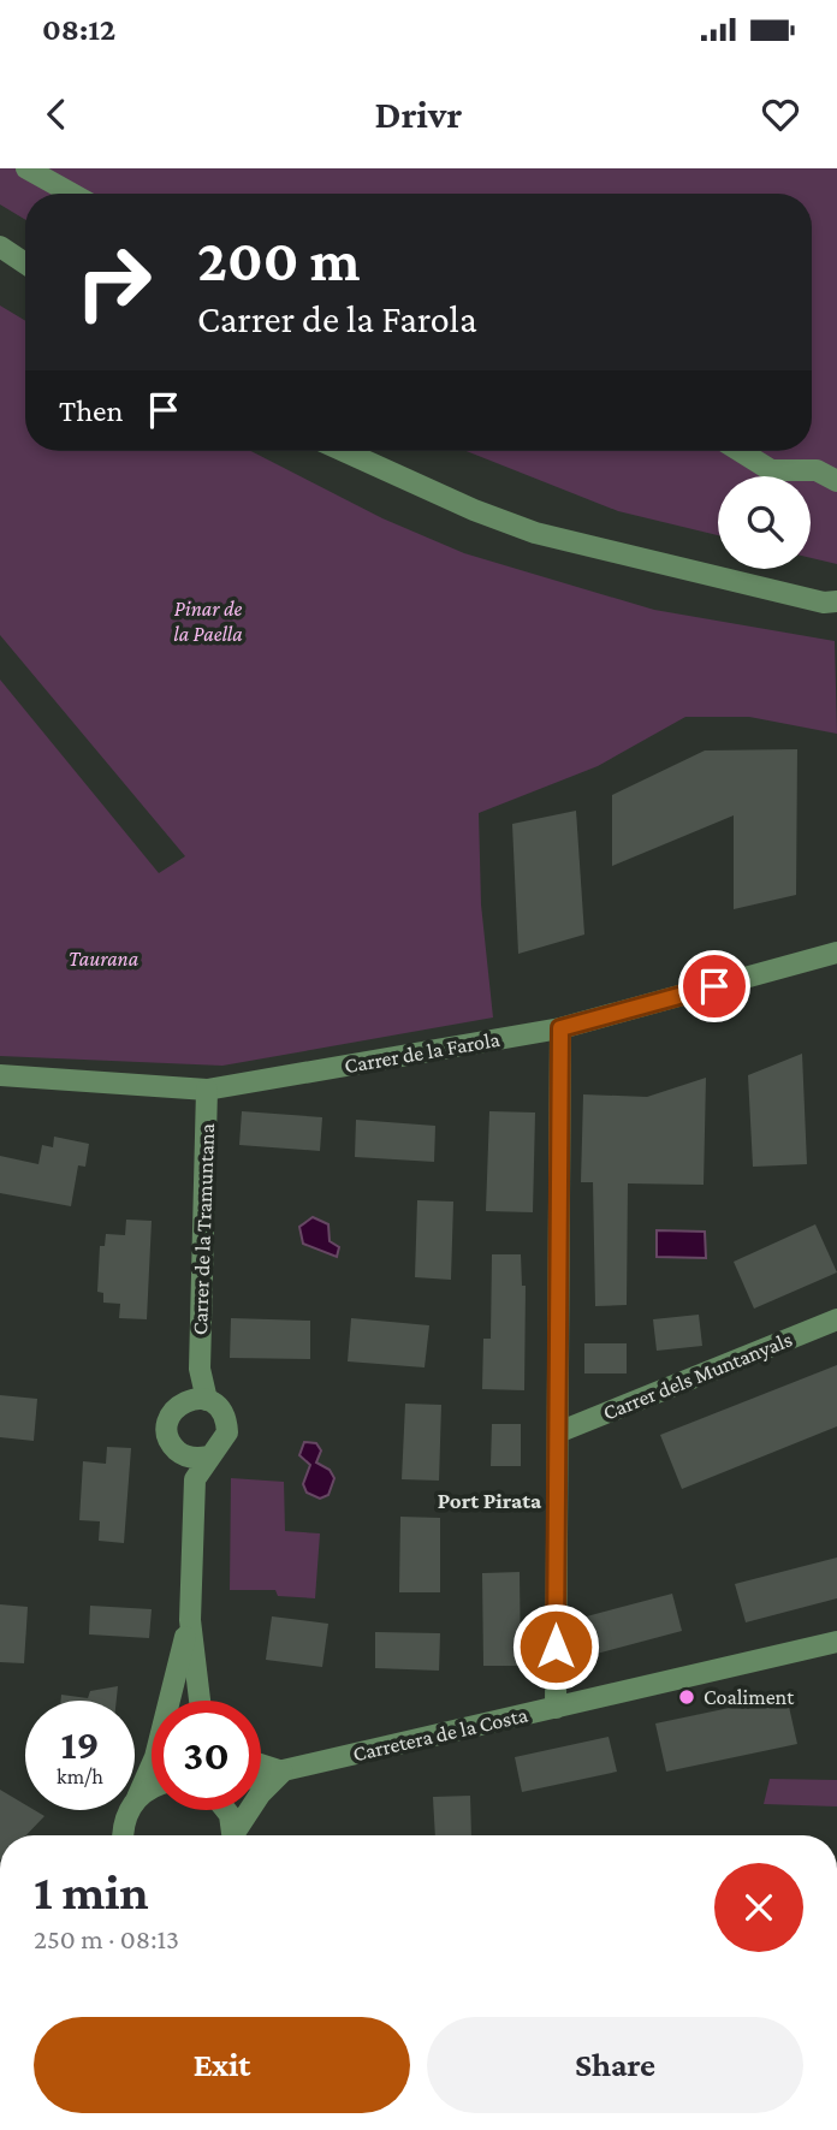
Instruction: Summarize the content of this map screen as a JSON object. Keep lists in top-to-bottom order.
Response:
{
  "streets": {
    "street": [
      "Carrer de la Farola",
      "Carrer de la Tramuntana",
      "Carrer dels Muntanyals",
      "Carretera de la Costa"
    ]
  },
  "crossings": [
    ["Carrer de la Farola", "Carrer de la Tramuntana"]
  ],
  "districts": ["Port Pirata"],
  "parks": ["Pinar de la Paella", "Taurana"],
  "places": ["Coaliment"],
  "page": {
    "status": "08:12",
    "header": "Drivr",
    "turn": ["200 m", "Carrer de la Farola"],
    "then": "Then",
    "speed": "19 km/h",
    "limit": "30",
    "heading": ["1 min", "250 m · 08:13"],
    "buttons": ["Exit", "Share"]
  }
}
